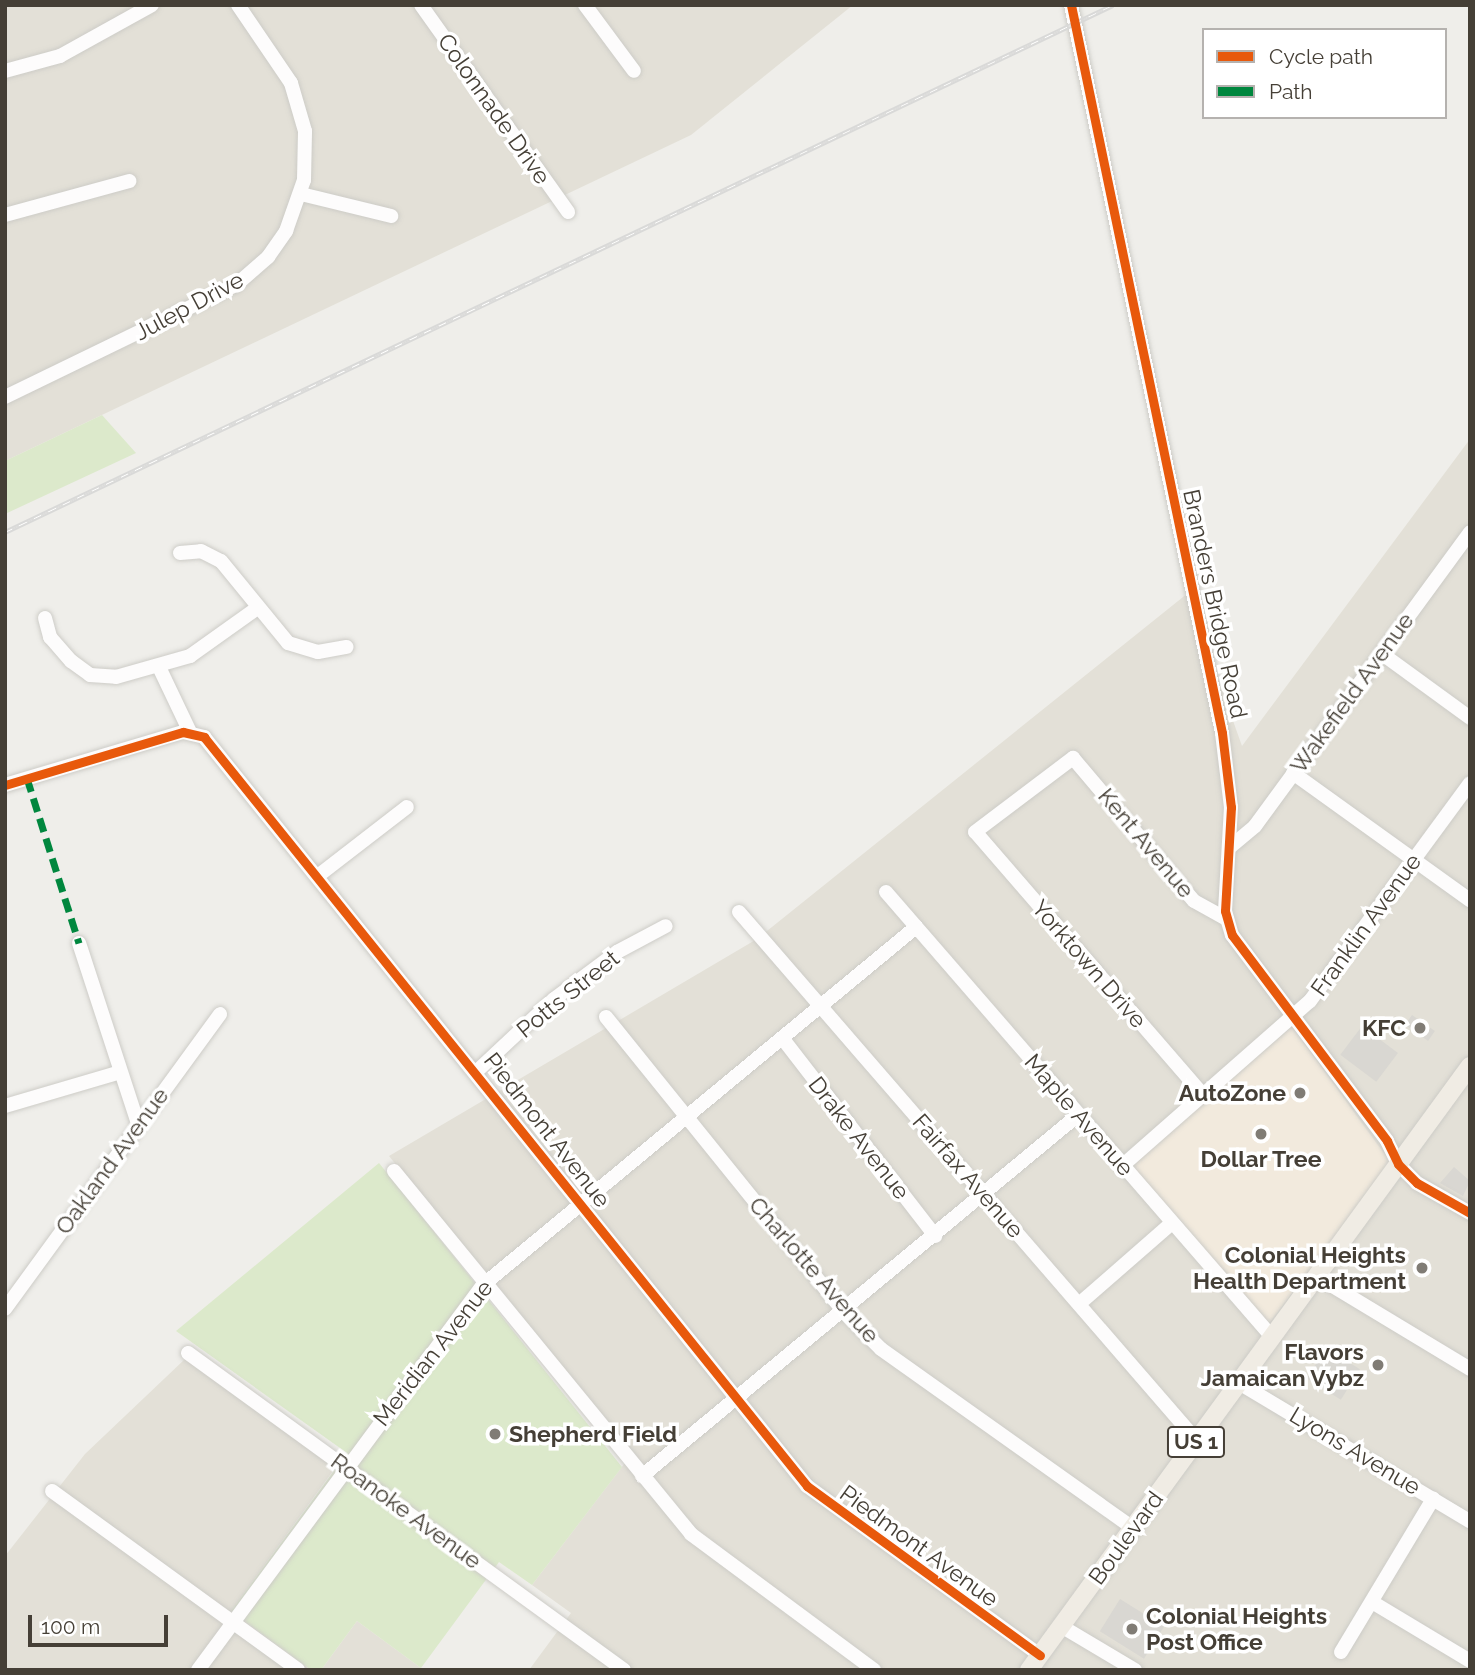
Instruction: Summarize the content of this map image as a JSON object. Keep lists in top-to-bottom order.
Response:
{
  "streets": {
    "main road": ["US 1", "Boulevard"],
    "street": [
      "Colonnade Drive",
      "Julep Drive",
      "Branders Bridge Road",
      "Wakefield Avenue",
      "Kent Avenue",
      "Franklin Avenue",
      "Yorktown Drive",
      "Potts Street",
      "Maple Avenue",
      "Piedmont Avenue",
      "Drake Avenue",
      "Oakland Avenue",
      "Fairfax Avenue",
      "Charlotte Avenue",
      "Meridian Avenue",
      "Lyons Avenue",
      "Roanoke Avenue"
    ]
  },
  "crossings": [
    ["Branders Bridge Road", "Wakefield Avenue"],
    ["Branders Bridge Road", "Kent Avenue"],
    ["Branders Bridge Road", "Franklin Avenue"],
    ["Branders Bridge Road", "Boulevard"],
    ["Kent Avenue", "Yorktown Drive"],
    ["Franklin Avenue", "Yorktown Drive"],
    ["Franklin Avenue", "Maple Avenue"],
    ["Potts Street", "Piedmont Avenue"],
    ["Maple Avenue", "Meridian Avenue"],
    ["Maple Avenue", "Boulevard"],
    ["Piedmont Avenue", "Meridian Avenue"],
    ["Piedmont Avenue", "Boulevard"],
    ["Drake Avenue", "Meridian Avenue"],
    ["Fairfax Avenue", "Meridian Avenue"],
    ["Fairfax Avenue", "Boulevard"],
    ["Charlotte Avenue", "Meridian Avenue"],
    ["Charlotte Avenue", "Boulevard"],
    ["Meridian Avenue", "Roanoke Avenue"],
    ["Lyons Avenue", "Boulevard"]
  ],
  "places": [
    "KFC",
    "AutoZone",
    "Dollar Tree",
    "Colonial Heights Health Department",
    "Flavors Jamaican Vybz",
    "Shepherd Field",
    "Colonial Heights Post Office"
  ],
  "legend": ["Cycle path", "Path"],
  "scale_bar": "100 m"
}
